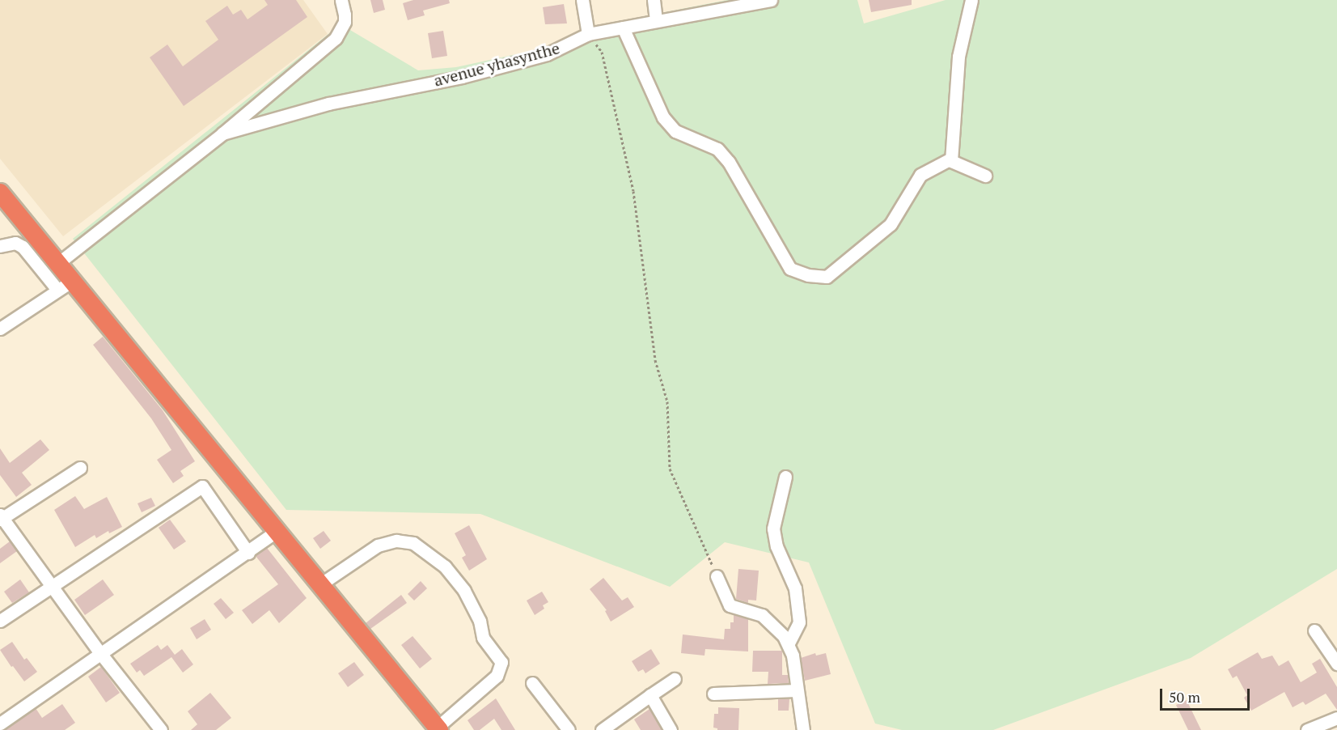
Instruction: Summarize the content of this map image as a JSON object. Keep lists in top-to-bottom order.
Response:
{
  "streets": {
    "street": ["avenue yhasynthe"]
  },
  "scale_bar": "50 m"
}
